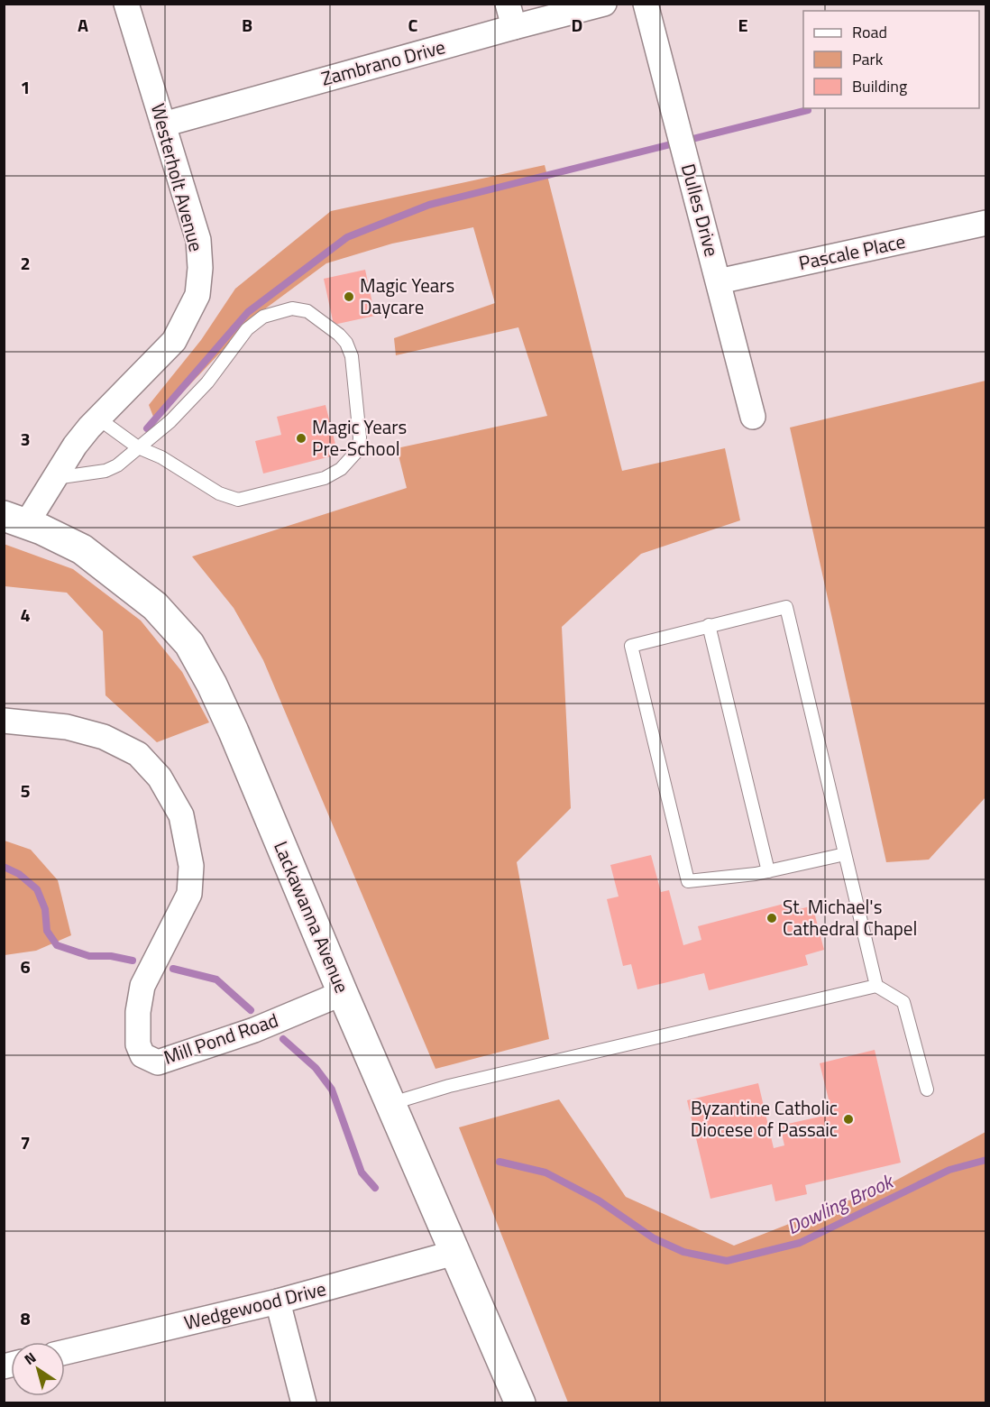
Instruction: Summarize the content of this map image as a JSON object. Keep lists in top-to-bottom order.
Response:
{
  "streets": {
    "street": [
      "Zambrano Drive",
      "Westerholt Avenue",
      "Dulles Drive",
      "Pascale Place",
      "Lackawanna Avenue",
      "Mill Pond Road",
      "Wedgewood Drive"
    ]
  },
  "crossings": [
    ["Zambrano Drive", "Westerholt Avenue"],
    ["Westerholt Avenue", "Lackawanna Avenue"],
    ["Dulles Drive", "Pascale Place"],
    ["Lackawanna Avenue", "Mill Pond Road"],
    ["Lackawanna Avenue", "Wedgewood Drive"]
  ],
  "water": ["Dowling Brook"],
  "places": [
    "Magic Years Daycare",
    "Magic Years Pre-School",
    "St. Michael's Cathedral Chapel",
    "Byzantine Catholic Diocese of Passaic"
  ],
  "legend": ["Road", "Park", "Building"],
  "north": "top left",
  "grid": {
    "columns": [
      "A",
      "B",
      "C",
      "D",
      "E"
    ],
    "rows": [
      "1",
      "2",
      "3",
      "4",
      "5",
      "6",
      "7",
      "8"
    ]
  }
}
